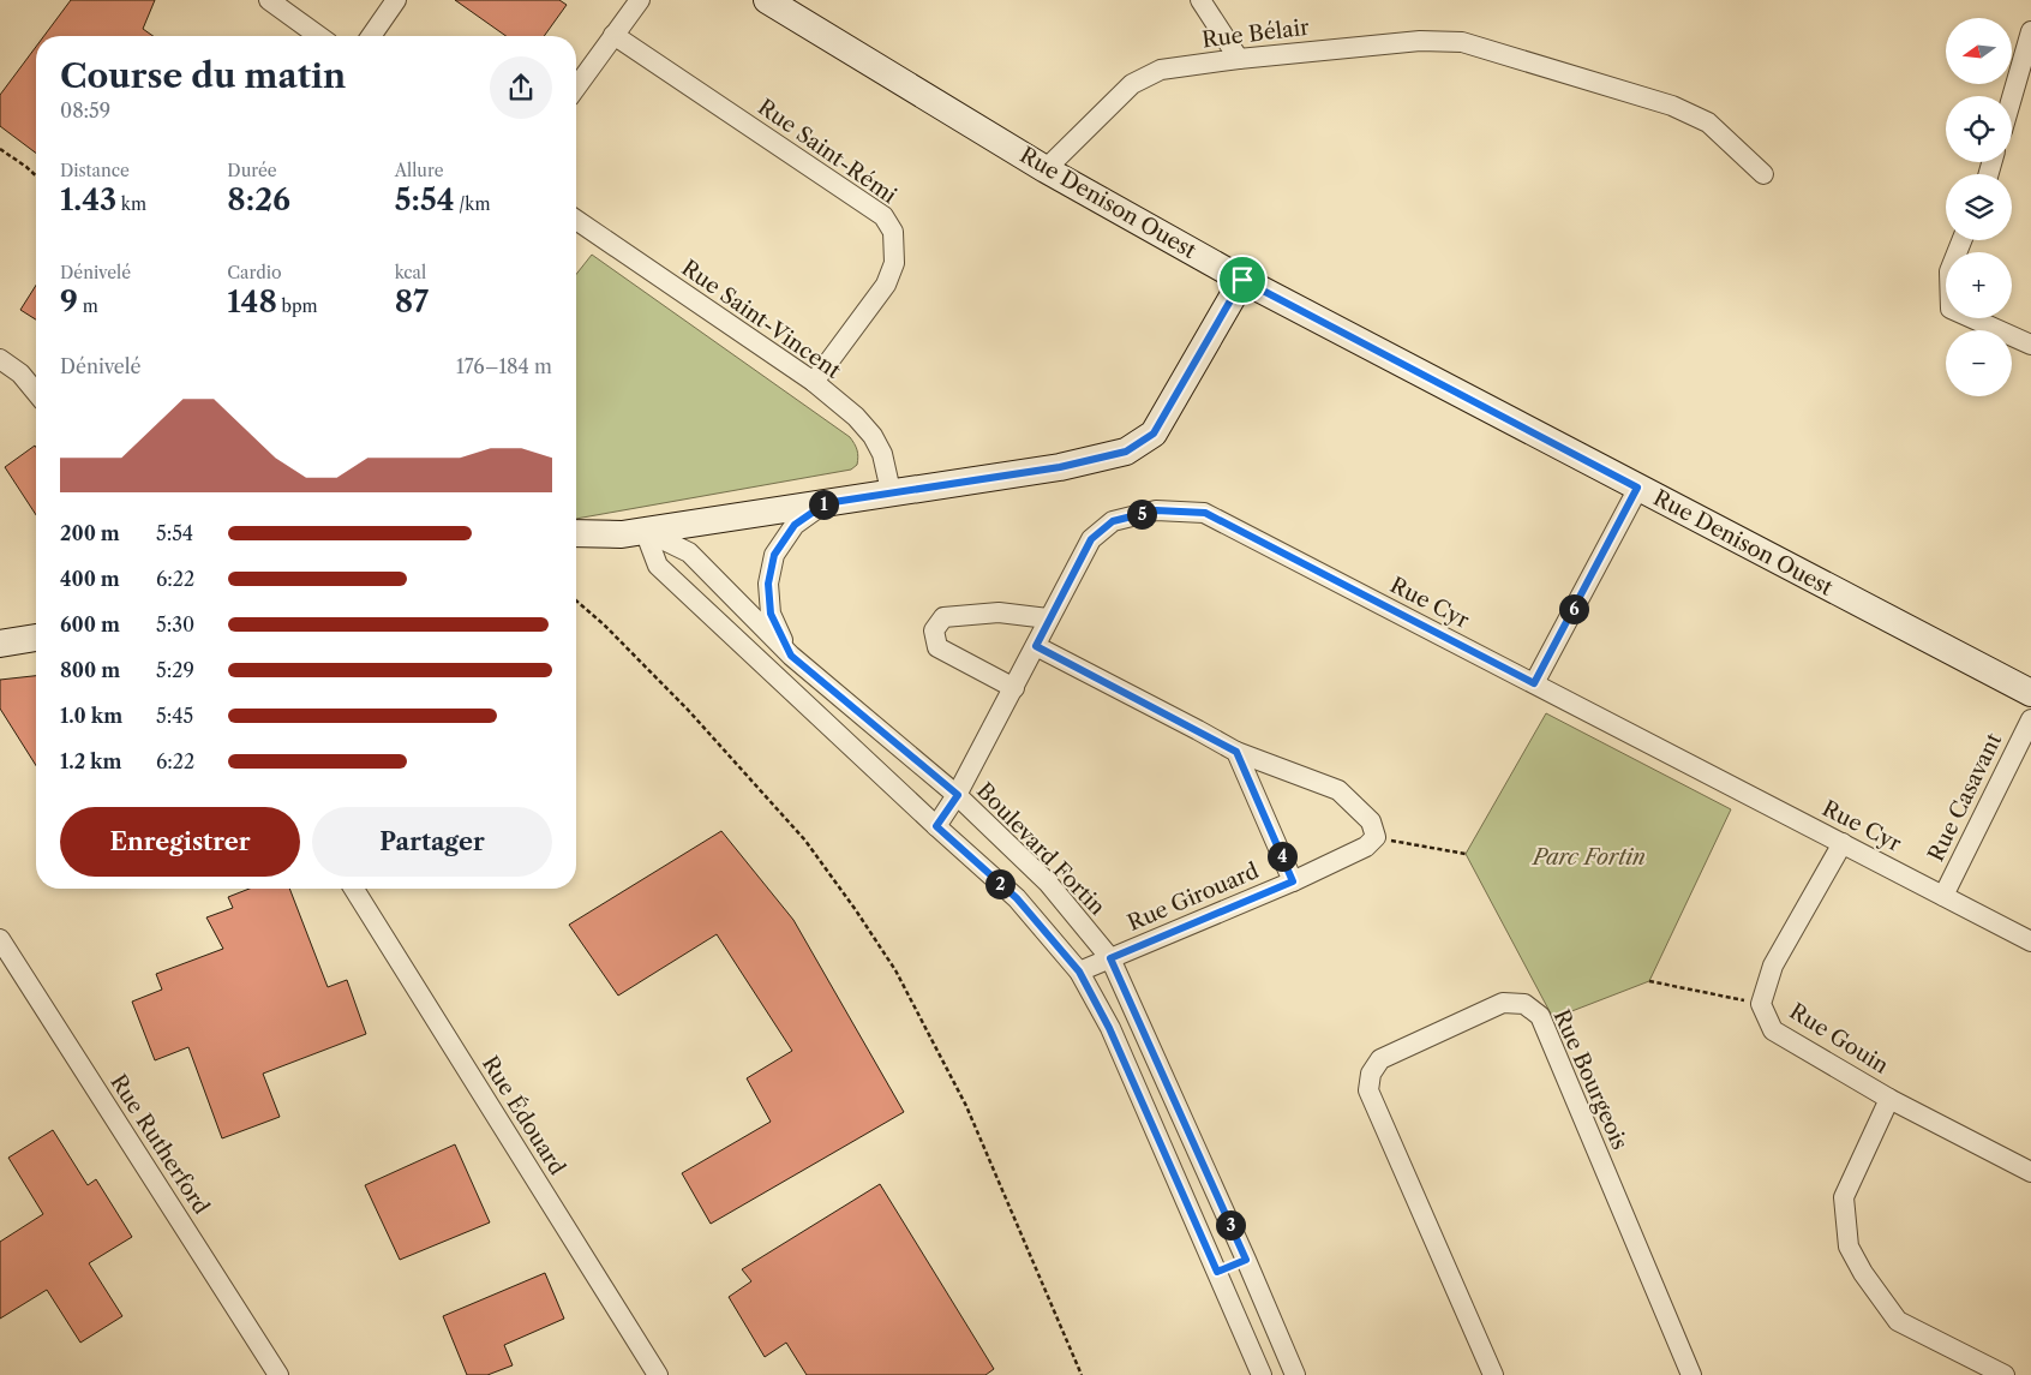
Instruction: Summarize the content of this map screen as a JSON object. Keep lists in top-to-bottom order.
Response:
{
  "streets": {
    "street": [
      "Rue Bélair",
      "Rue Saint-Rémi",
      "Rue Denison Ouest",
      "Rue Saint-Vincent",
      "Rue Cyr",
      "Rue Casavant",
      "Boulevard Fortin",
      "Rue Girouard",
      "Rue Gouin",
      "Rue Bourgeois",
      "Rue Édouard",
      "Rue Rutherford"
    ]
  },
  "crossings": [
    ["Rue Bélair", "Rue Denison Ouest"],
    ["Rue Saint-Rémi", "Rue Saint-Vincent"],
    ["Rue Cyr", "Rue Casavant"],
    ["Rue Cyr", "Boulevard Fortin"],
    ["Rue Cyr", "Rue Gouin"],
    ["Boulevard Fortin", "Rue Girouard"]
  ],
  "parks": ["Parc Fortin"],
  "north": "left",
  "page": {
    "map_buttons": ["+", "−"],
    "heading": ["Course du matin", "08:59"],
    "stats": [
      ["Distance", "1.43 km"],
      ["Durée", "8:26"],
      ["Allure", "5:54 /km"],
      ["Dénivelé", "9 m"],
      ["Cardio", "148 bpm"],
      ["kcal", "87"]
    ],
    "chart": ["Dénivelé", "176–184 m"],
    "pins": [
      "1",
      "5",
      "6",
      "4",
      "2",
      "3"
    ],
    "list": [
      {
        "name": "200 m",
        "note": "5:54"
      },
      {
        "name": "400 m",
        "note": "6:22"
      },
      {
        "name": "600 m",
        "note": "5:30"
      },
      {
        "name": "800 m",
        "note": "5:29"
      },
      {
        "name": "1.0 km",
        "note": "5:45"
      },
      {
        "name": "1.2 km",
        "note": "6:22"
      }
    ],
    "buttons": ["Enregistrer", "Partager"]
  }
}
